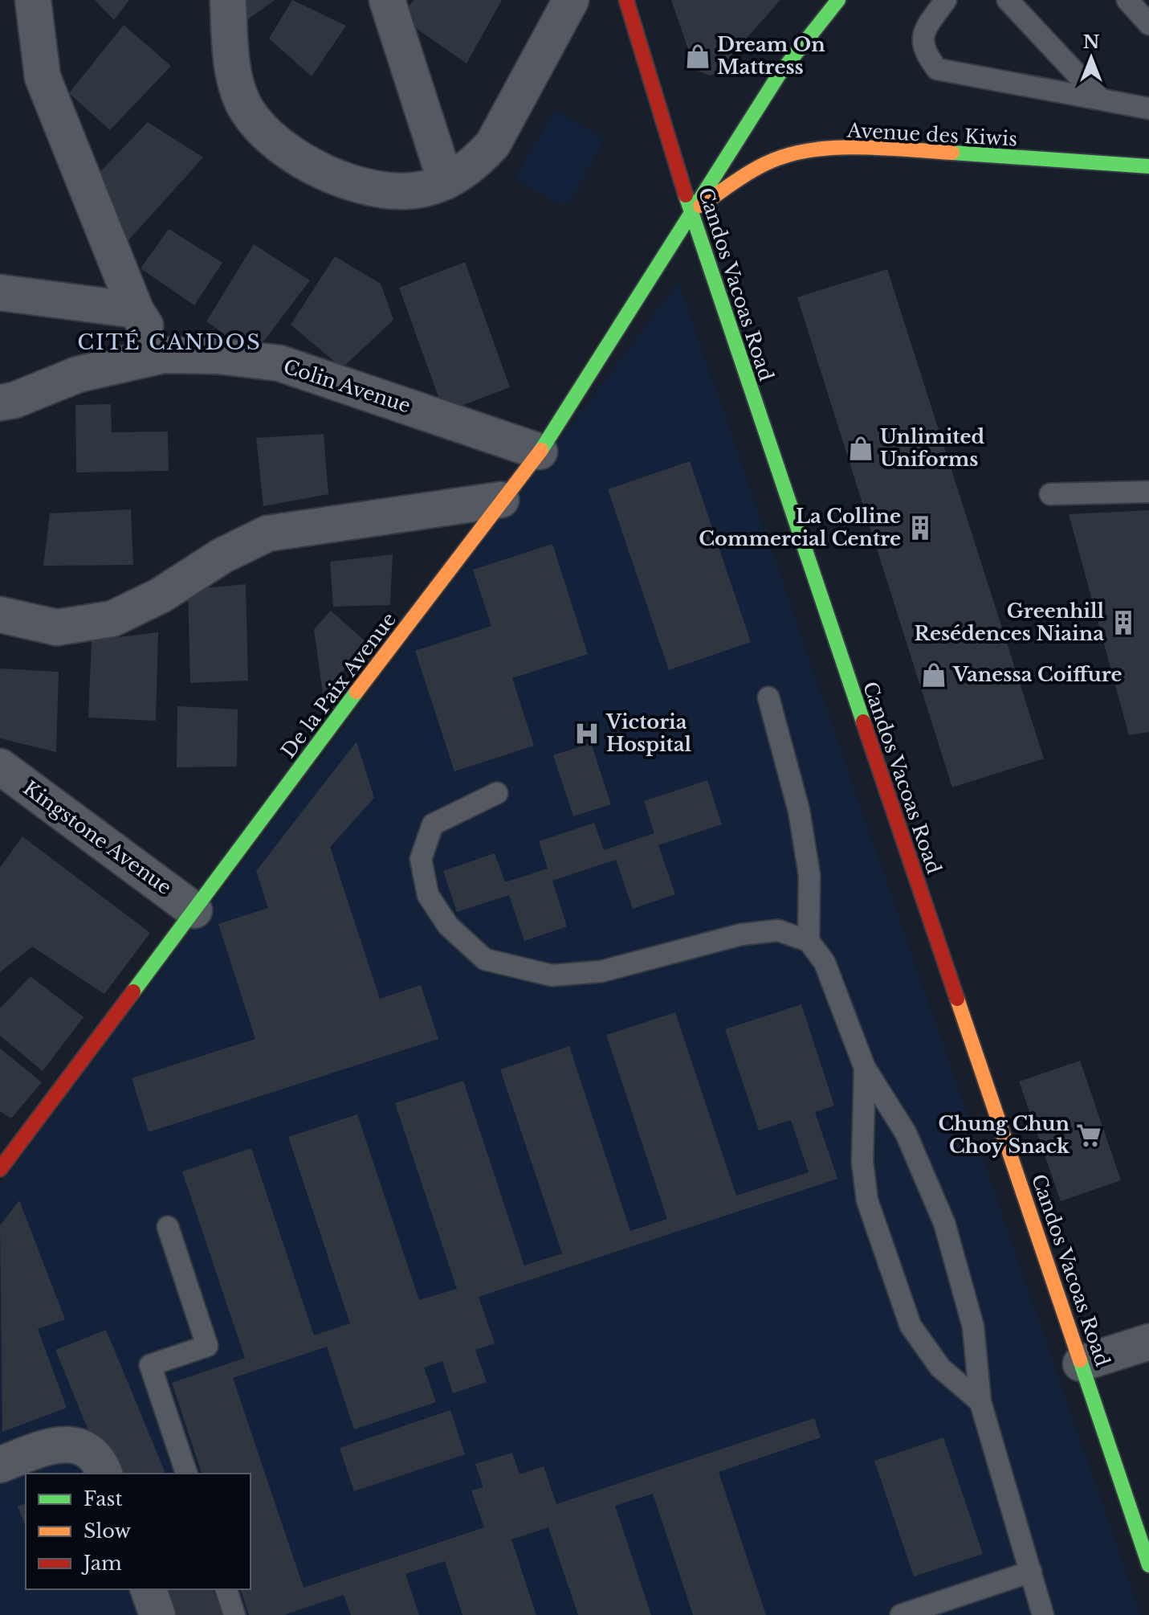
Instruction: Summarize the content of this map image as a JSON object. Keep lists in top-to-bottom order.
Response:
{
  "streets": {
    "main road": ["Avenue des Kiwis", "Candos Vacoas Road", "De la Paix Avenue"],
    "street": ["Colin Avenue", "Kingstone Avenue"]
  },
  "crossings": [
    ["Avenue des Kiwis", "Candos Vacoas Road"],
    ["Avenue des Kiwis", "De la Paix Avenue"],
    ["Candos Vacoas Road", "De la Paix Avenue"],
    ["Colin Avenue", "De la Paix Avenue"],
    ["De la Paix Avenue", "Kingstone Avenue"]
  ],
  "districts": ["CITÉ CANDOS"],
  "places": {
    "shop": ["Dream On Mattress", "Unlimited Uniforms", "Vanessa Coiffure"],
    "building": ["La Colline Commercial Centre", "Greenhill Resédences Niaina"],
    "hospital": ["Victoria Hospital"],
    "supermarket": ["Chung Chun Choy Snack"]
  },
  "legend": ["Fast", "Slow", "Jam"],
  "north": "top"
}
